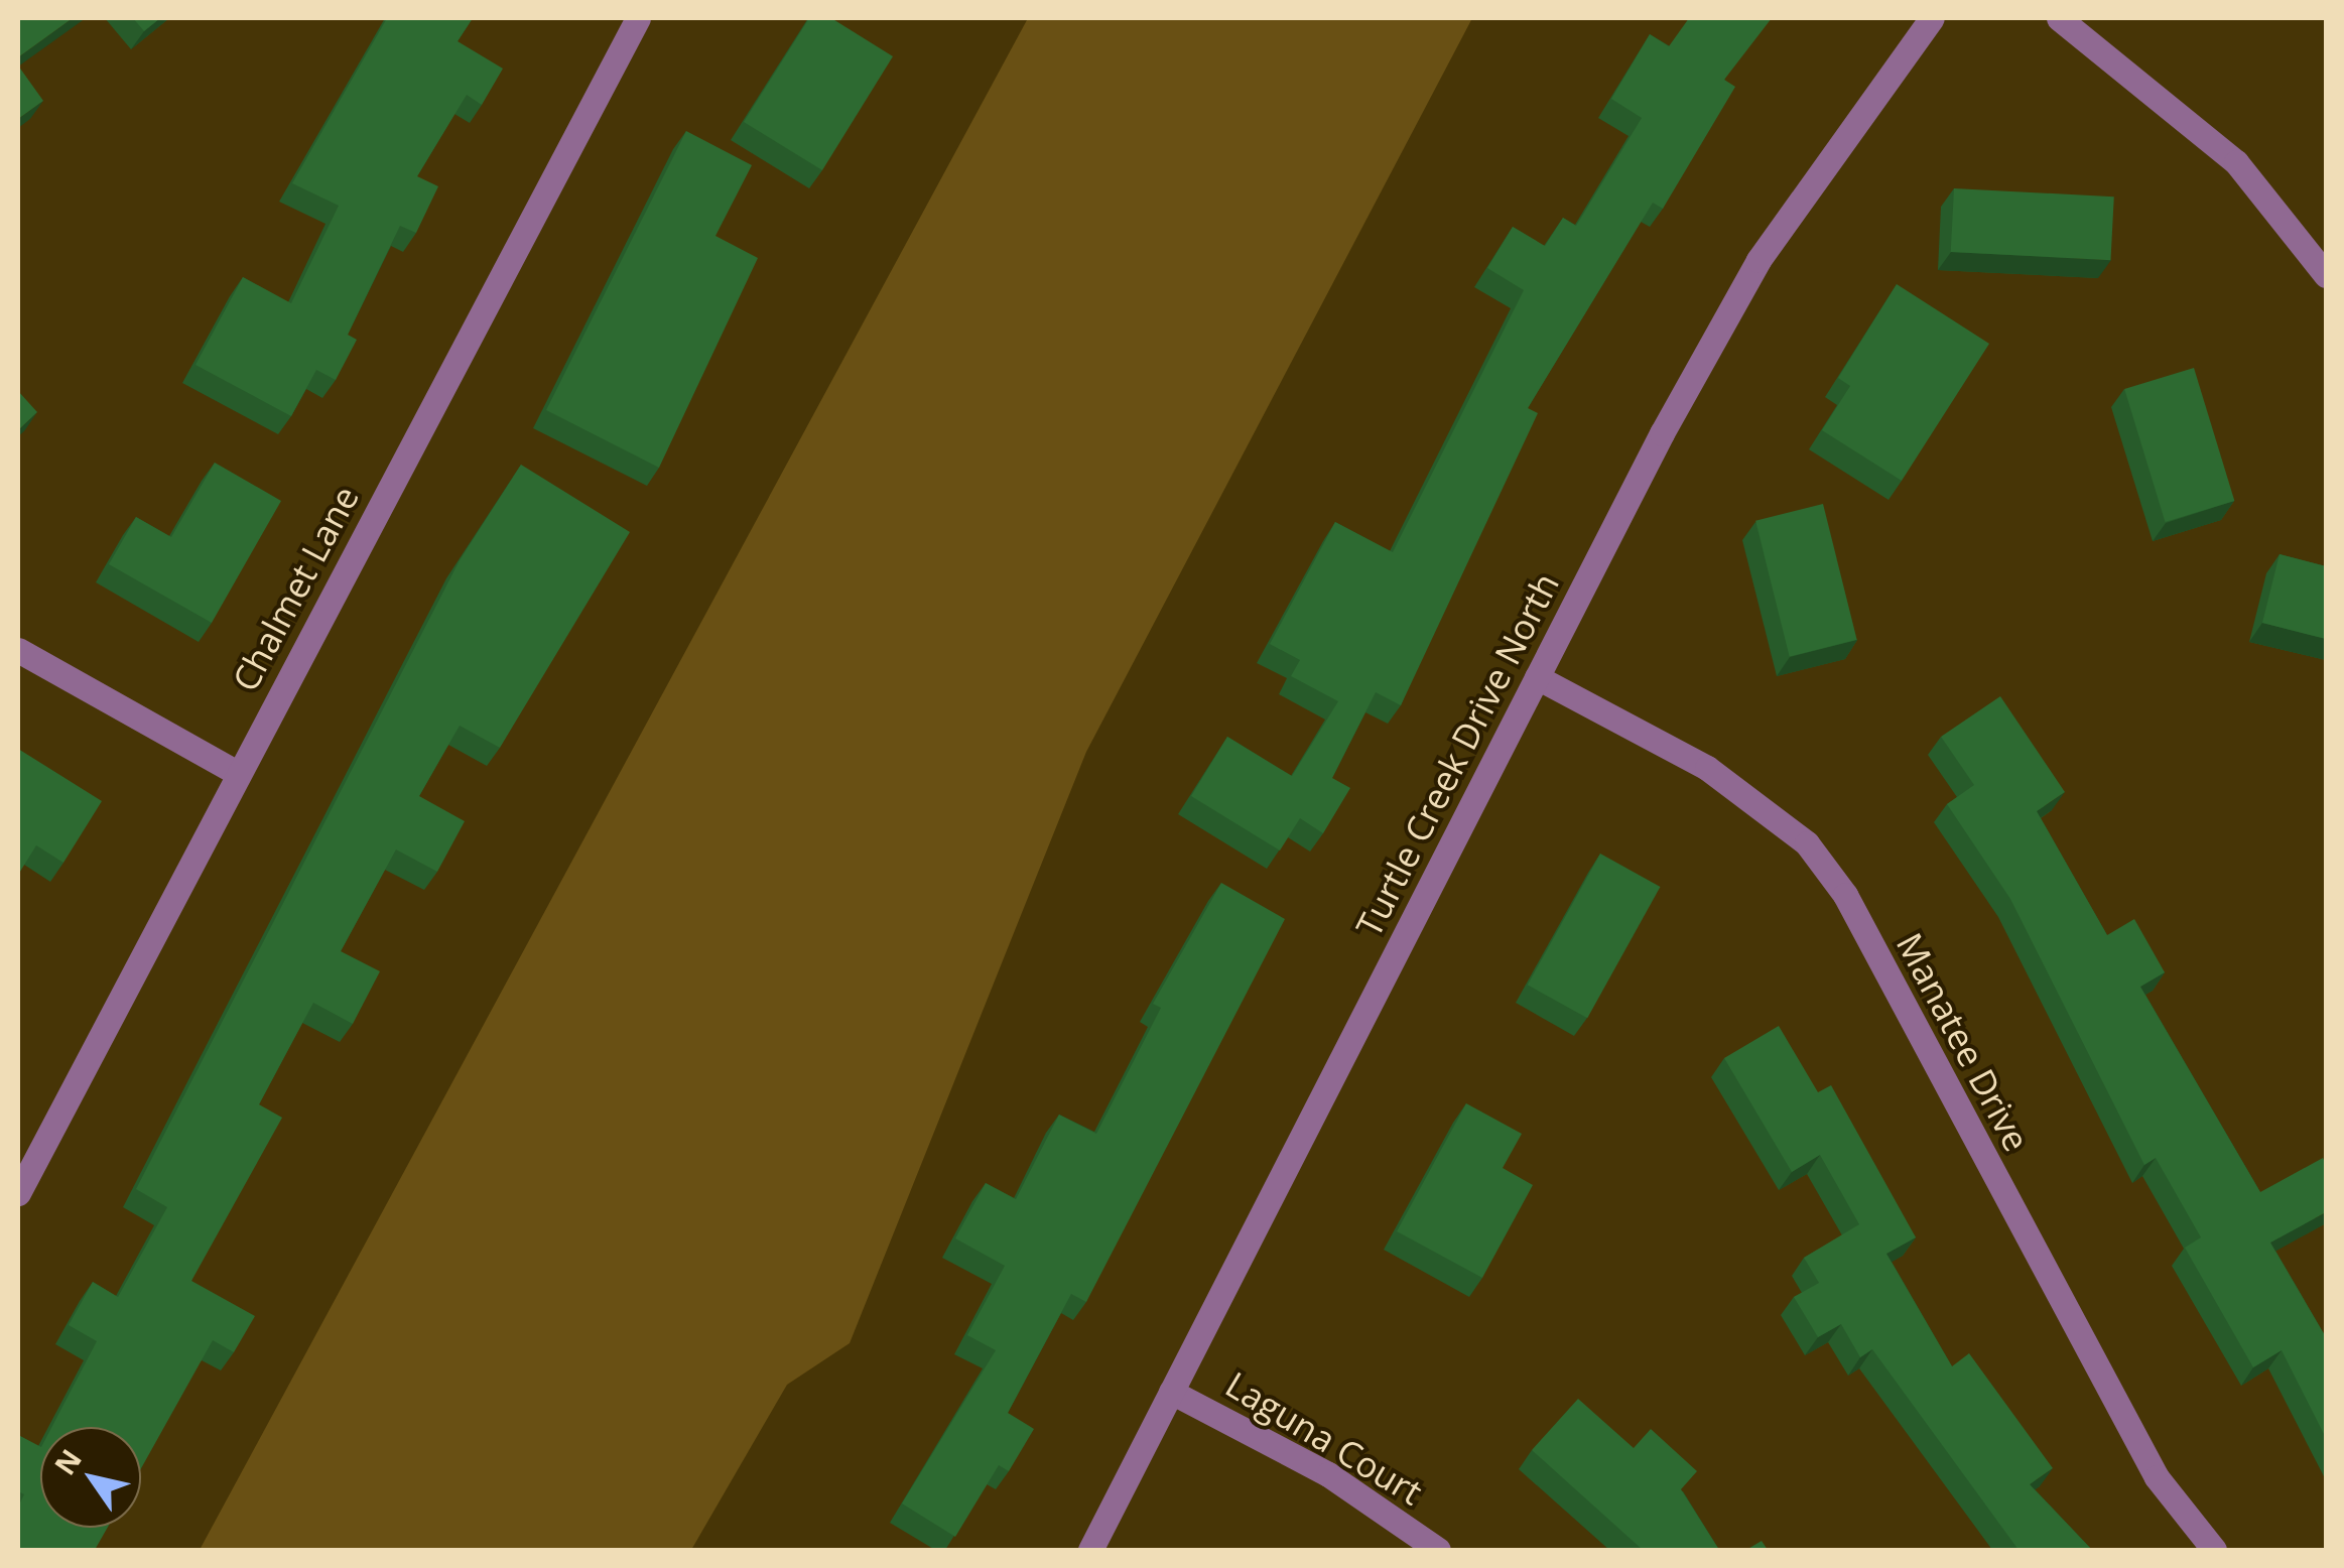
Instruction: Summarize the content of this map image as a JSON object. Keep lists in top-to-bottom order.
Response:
{
  "streets": {
    "street": [
      "Chalmet Lane",
      "Turtle Creek Drive North",
      "Manatee Drive",
      "Laguna Court"
    ]
  },
  "crossings": [
    ["Turtle Creek Drive North", "Manatee Drive"],
    ["Turtle Creek Drive North", "Laguna Court"]
  ],
  "north": "top left"
}
